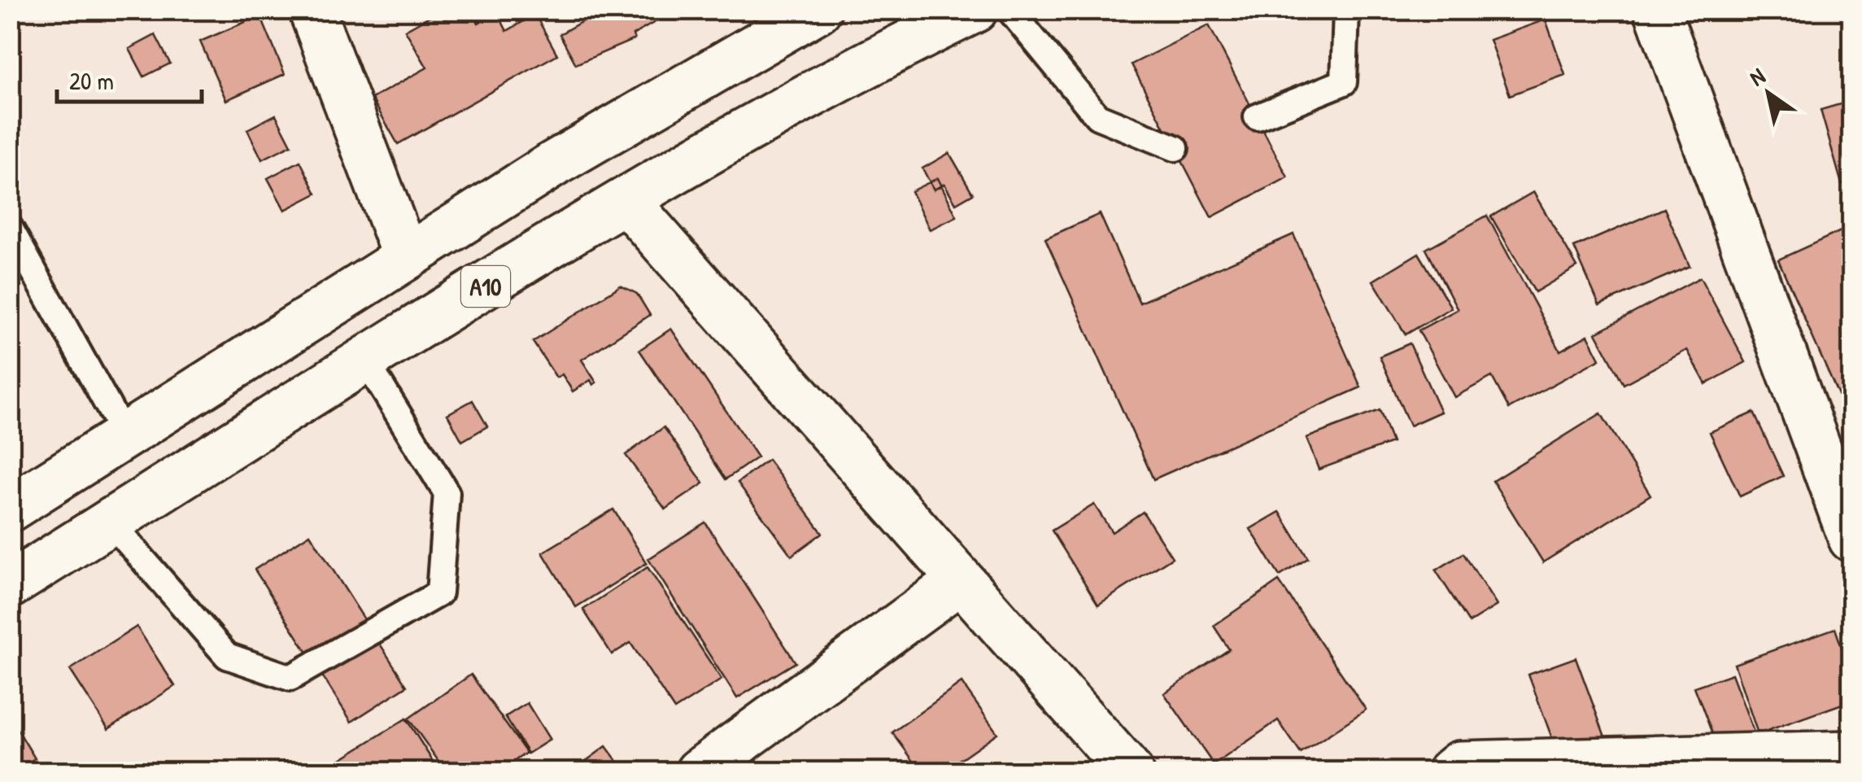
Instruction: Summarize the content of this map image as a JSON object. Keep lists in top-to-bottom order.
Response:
{
  "streets": {
    "main road": ["A10"]
  },
  "scale_bar": "20 m",
  "north": "top left"
}
